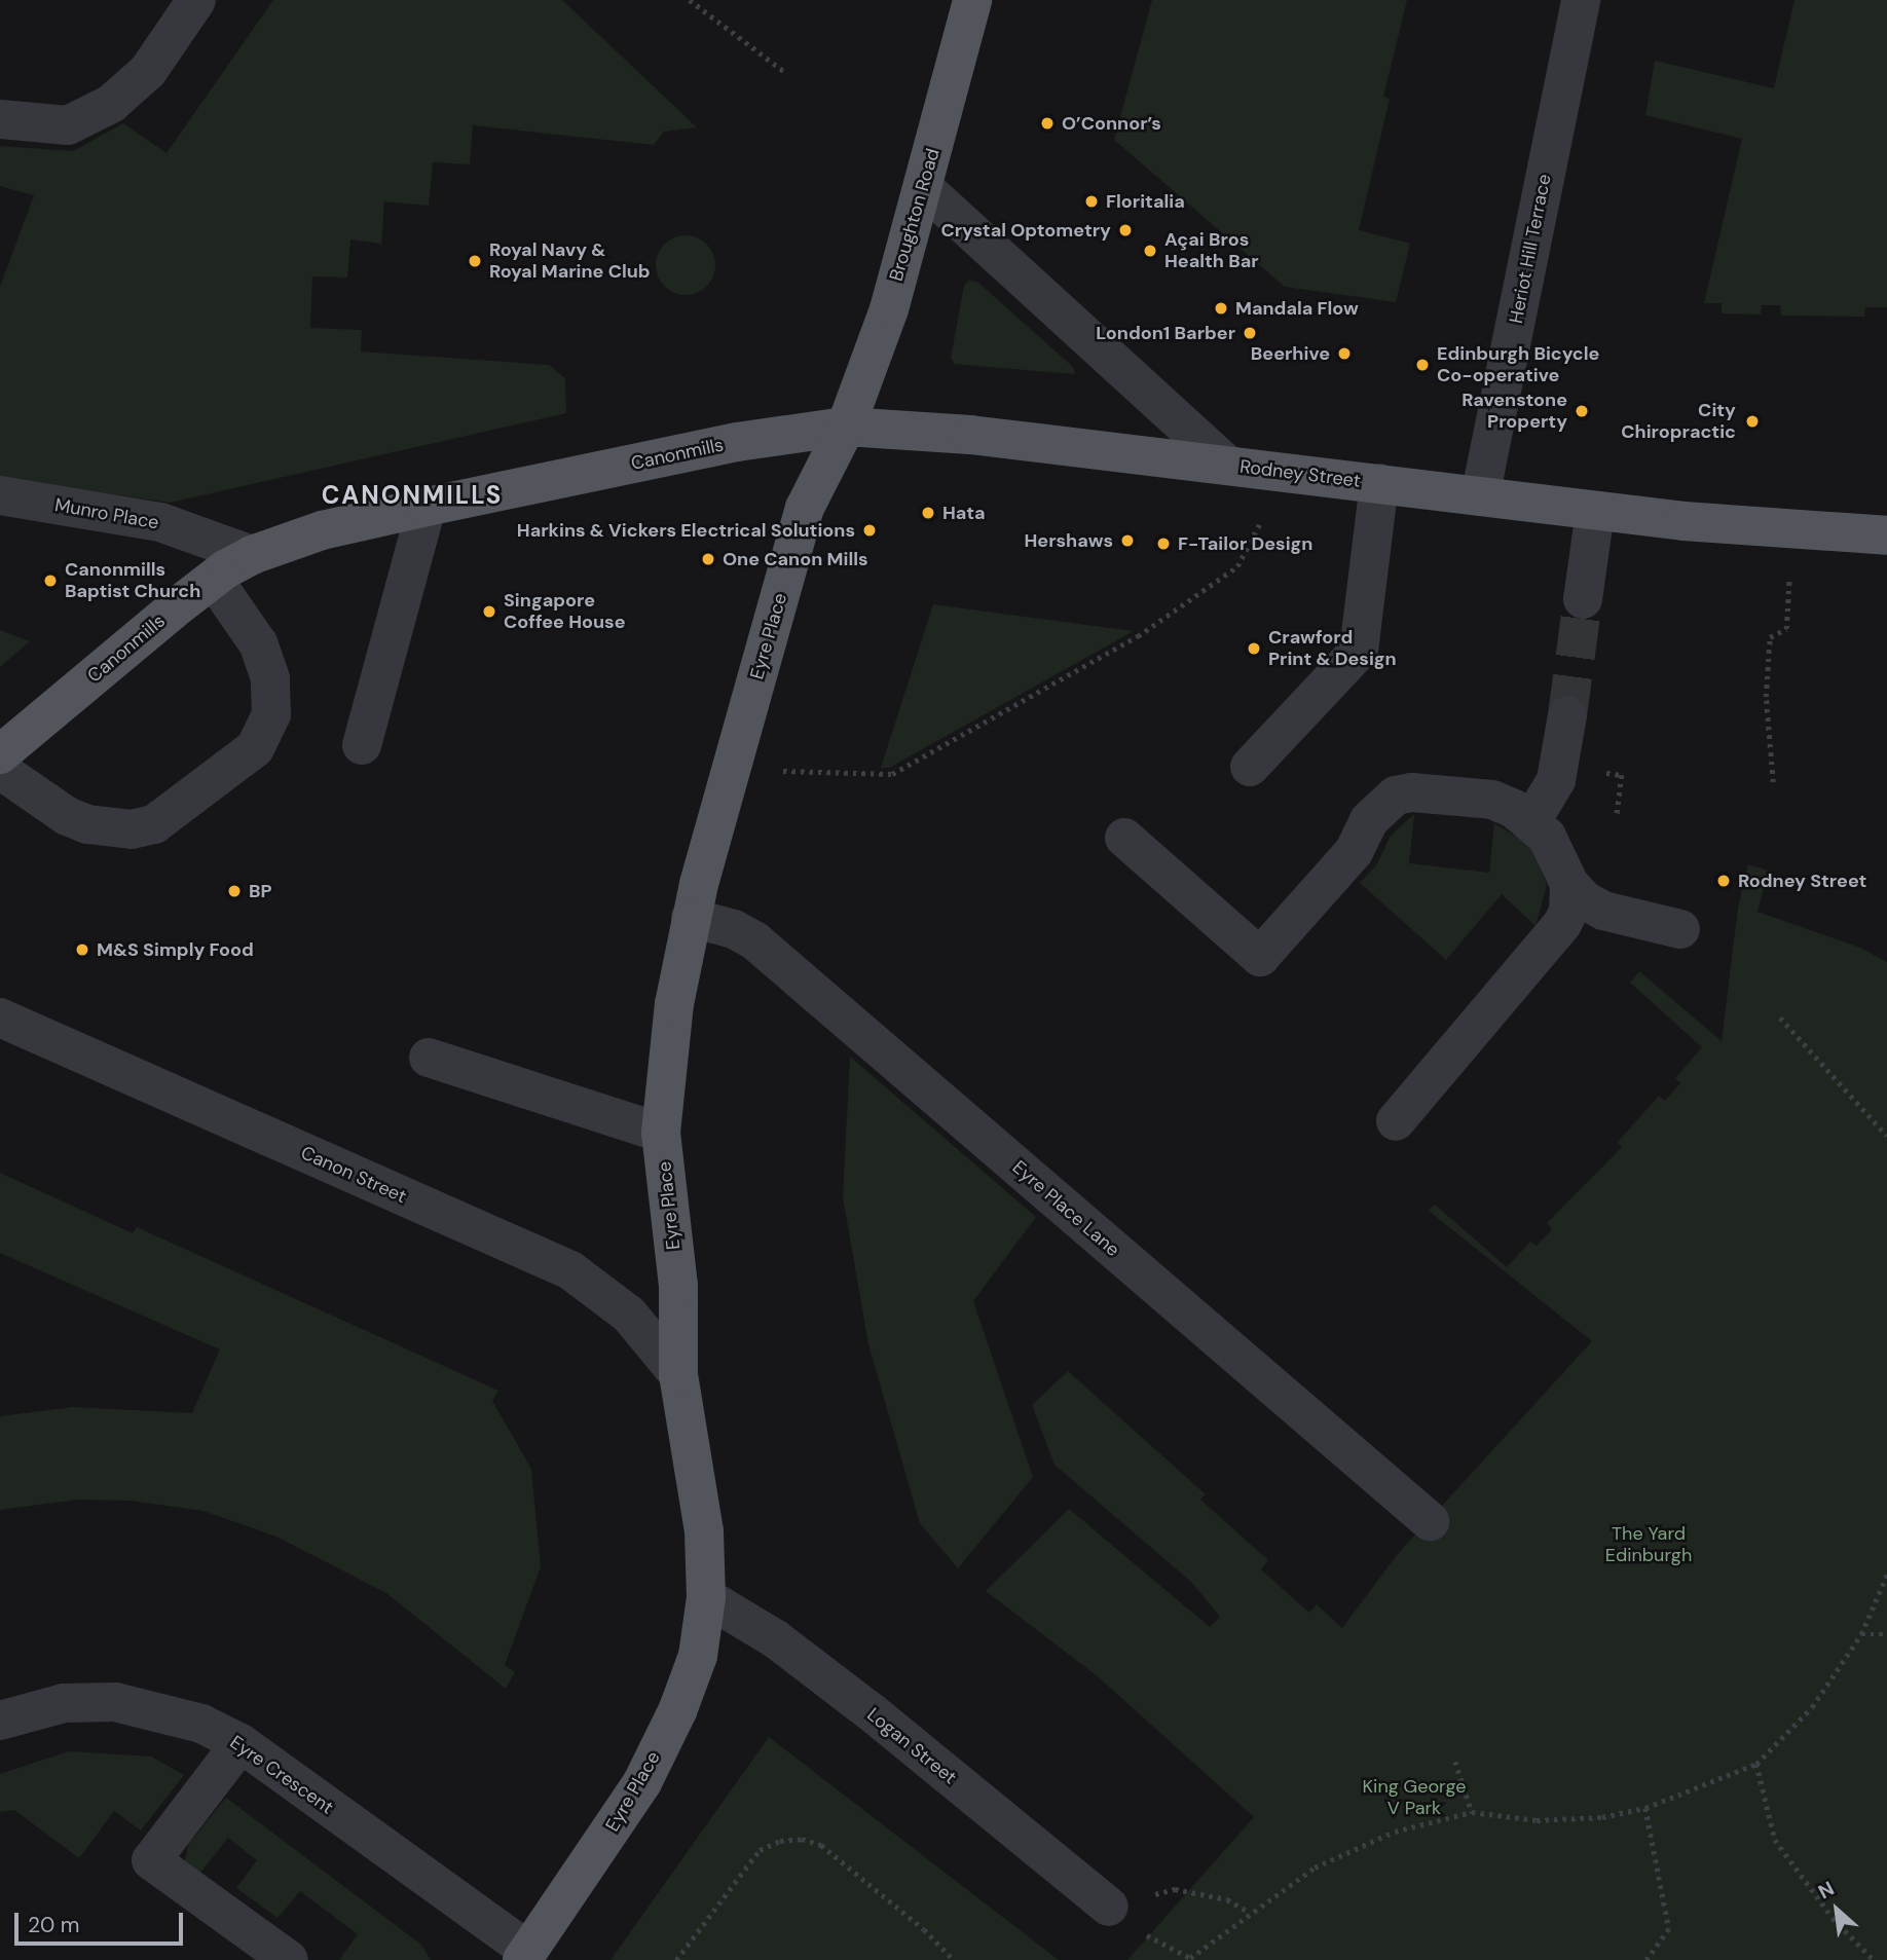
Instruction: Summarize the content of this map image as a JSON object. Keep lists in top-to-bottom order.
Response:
{
  "streets": {
    "main road": [
      "Broughton Road",
      "Canonmills",
      "Rodney Street",
      "Eyre Place"
    ],
    "street": [
      "Heriot Hill Terrace",
      "Munro Place",
      "Canon Street",
      "Eyre Place Lane",
      "Logan Street",
      "Eyre Crescent"
    ]
  },
  "crossings": [
    ["Broughton Road", "Canonmills"],
    ["Broughton Road", "Rodney Street"],
    ["Broughton Road", "Eyre Place"],
    ["Heriot Hill Terrace", "Rodney Street"],
    ["Canonmills", "Rodney Street"],
    ["Canonmills", "Munro Place"],
    ["Canonmills", "Eyre Place"],
    ["Rodney Street", "Eyre Place"],
    ["Eyre Place", "Canon Street"],
    ["Eyre Place", "Eyre Place Lane"],
    ["Eyre Place", "Logan Street"],
    ["Eyre Place", "Eyre Crescent"]
  ],
  "districts": ["CANONMILLS"],
  "parks": ["The Yard Edinburgh", "King George V Park"],
  "places": [
    "O’Connor’s",
    "Floritalia",
    "Crystal Optometry",
    "Açai Bros Health Bar",
    "Royal Navy & Royal Marine Club",
    "Mandala Flow",
    "London1 Barber",
    "Beerhive",
    "Edinburgh Bicycle Co-operative",
    "Ravenstone Property",
    "City Chiropractic",
    "Hata",
    "Harkins & Vickers Electrical Solutions",
    "Hershaws",
    "F-Tailor Design",
    "One Canon Mills",
    "Canonmills Baptist Church",
    "Singapore Coffee House",
    "Crawford Print & Design",
    "Rodney Street",
    "BP",
    "M&S Simply Food"
  ],
  "scale_bar": "20 m",
  "north": "top left"
}
